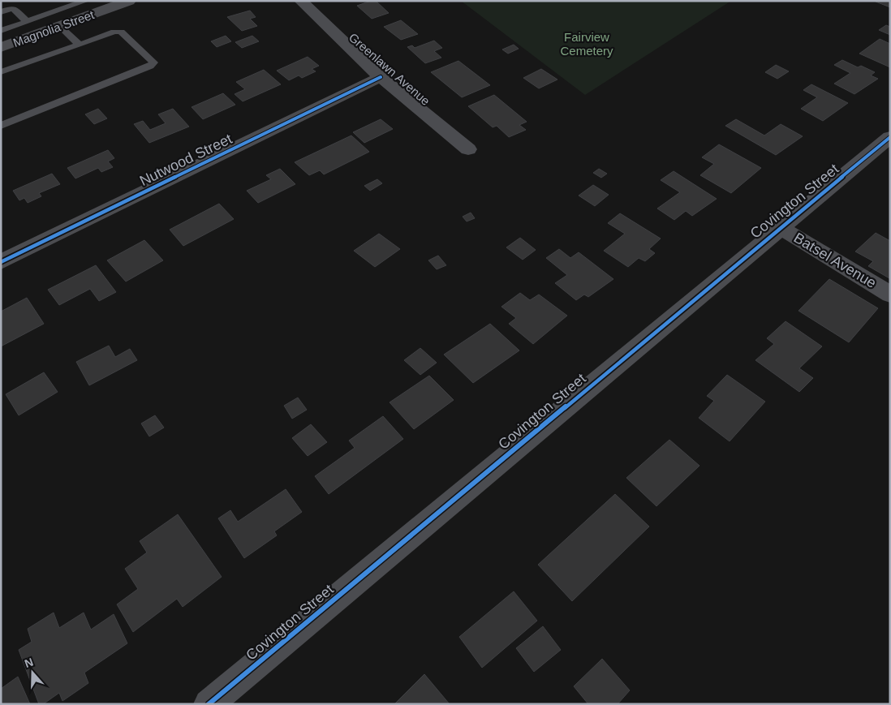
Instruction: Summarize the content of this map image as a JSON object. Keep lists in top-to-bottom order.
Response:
{
  "streets": {
    "street": [
      "Magnolia Street",
      "Greenlawn Avenue",
      "Nutwood Street",
      "Covington Street",
      "Batsel Avenue"
    ]
  },
  "crossings": [
    ["Greenlawn Avenue", "Nutwood Street"],
    ["Covington Street", "Batsel Avenue"]
  ],
  "parks": ["Fairview Cemetery"],
  "north": "top"
}
